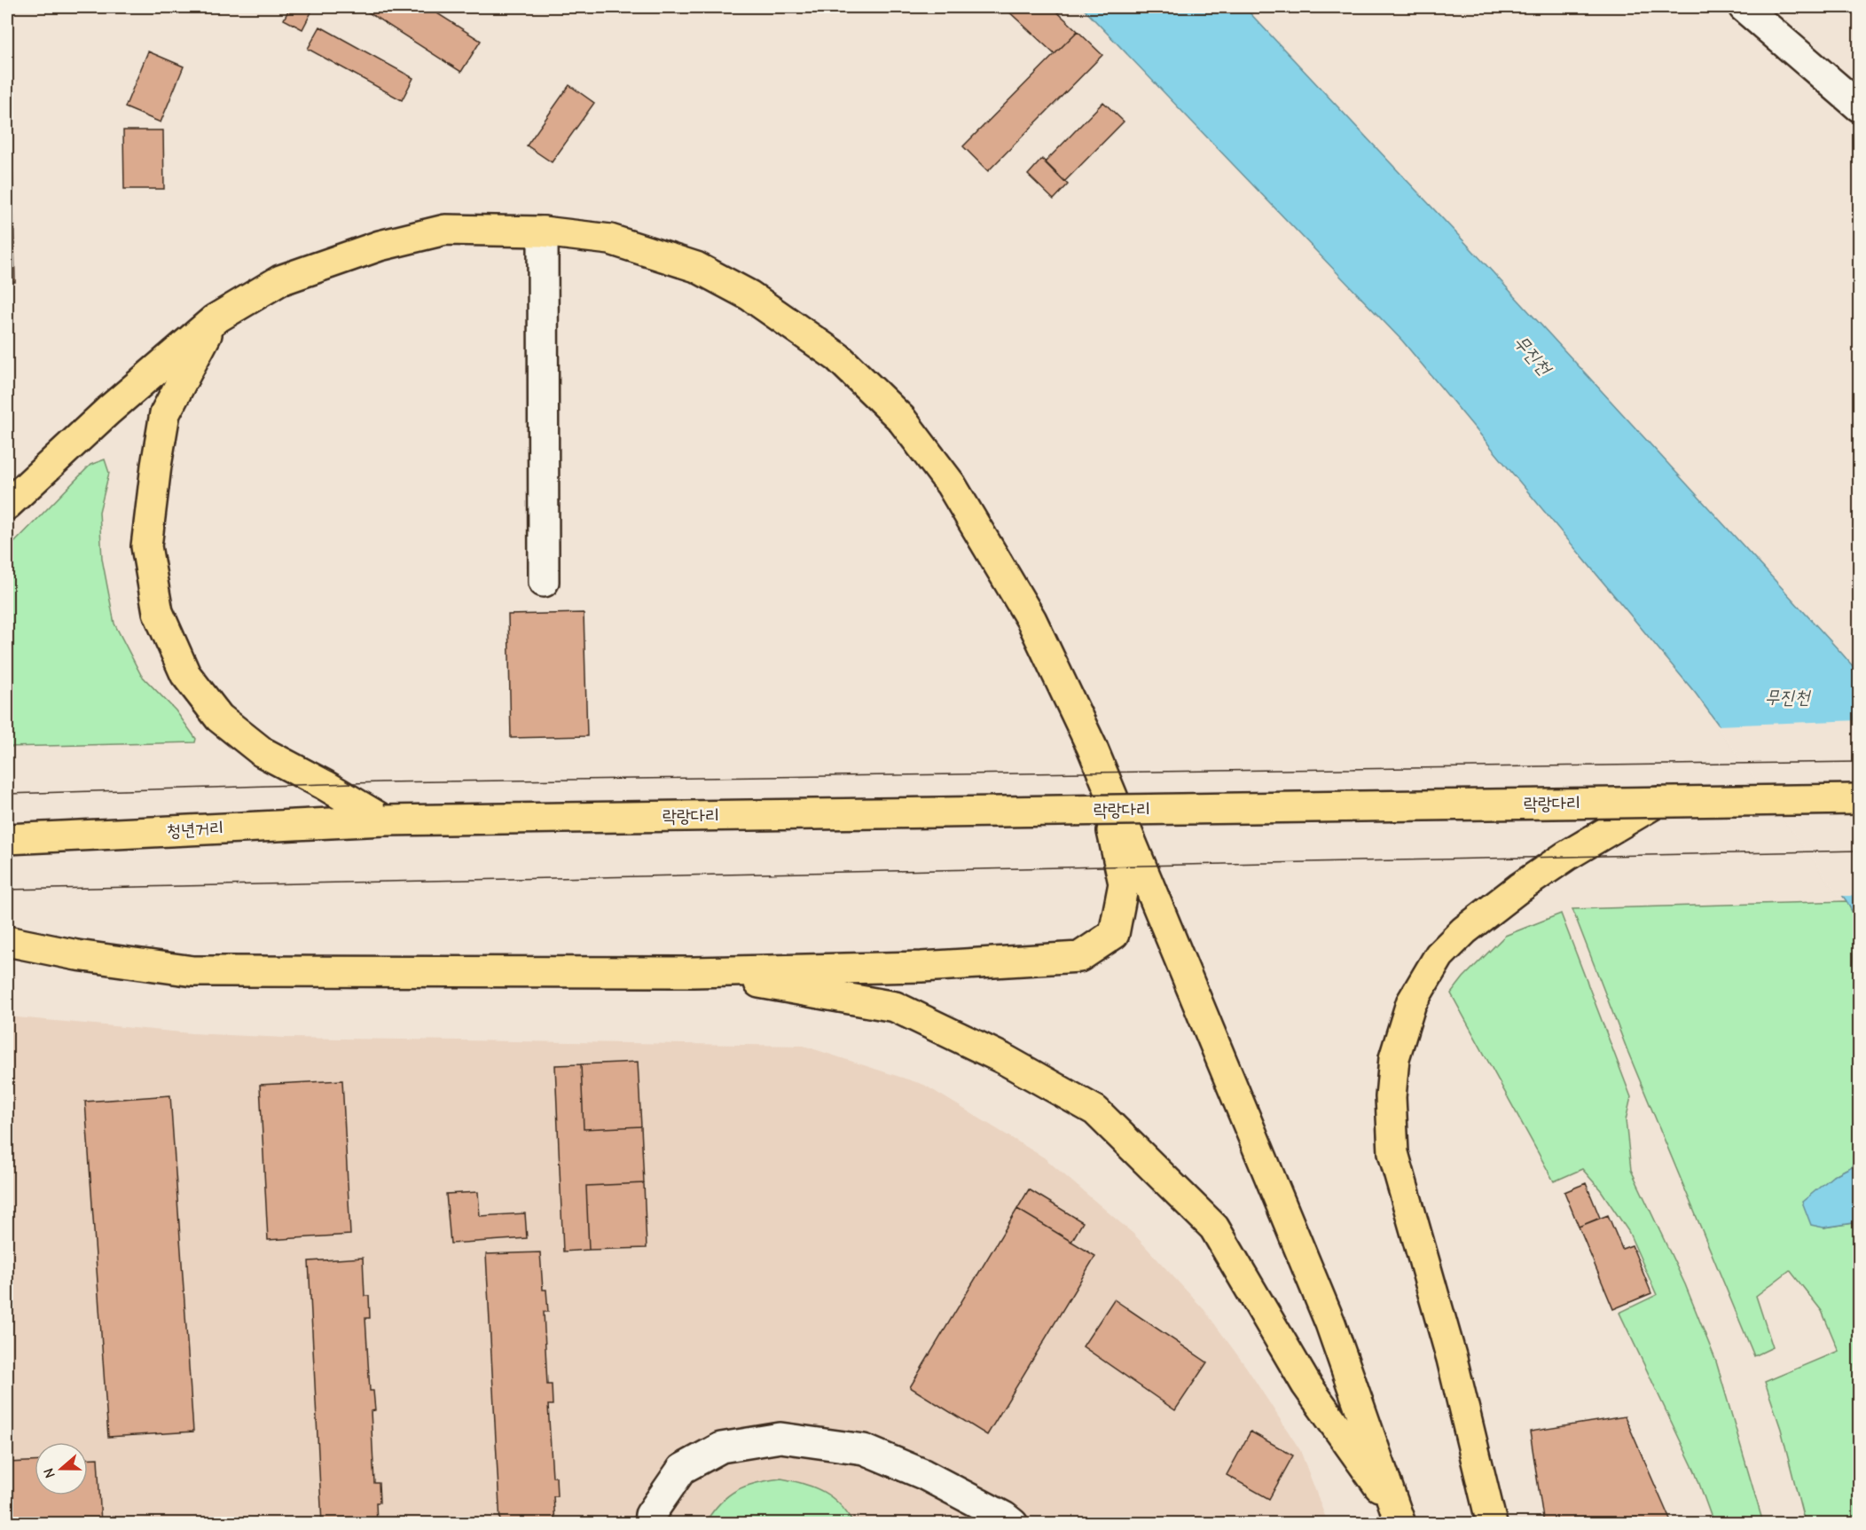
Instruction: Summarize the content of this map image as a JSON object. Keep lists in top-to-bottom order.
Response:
{
  "streets": {
    "main road": ["락랑다리", "청년거리"]
  },
  "crossings": [
    ["락랑다리", "청년거리"]
  ],
  "water": ["무진천"],
  "north": "left"
}
